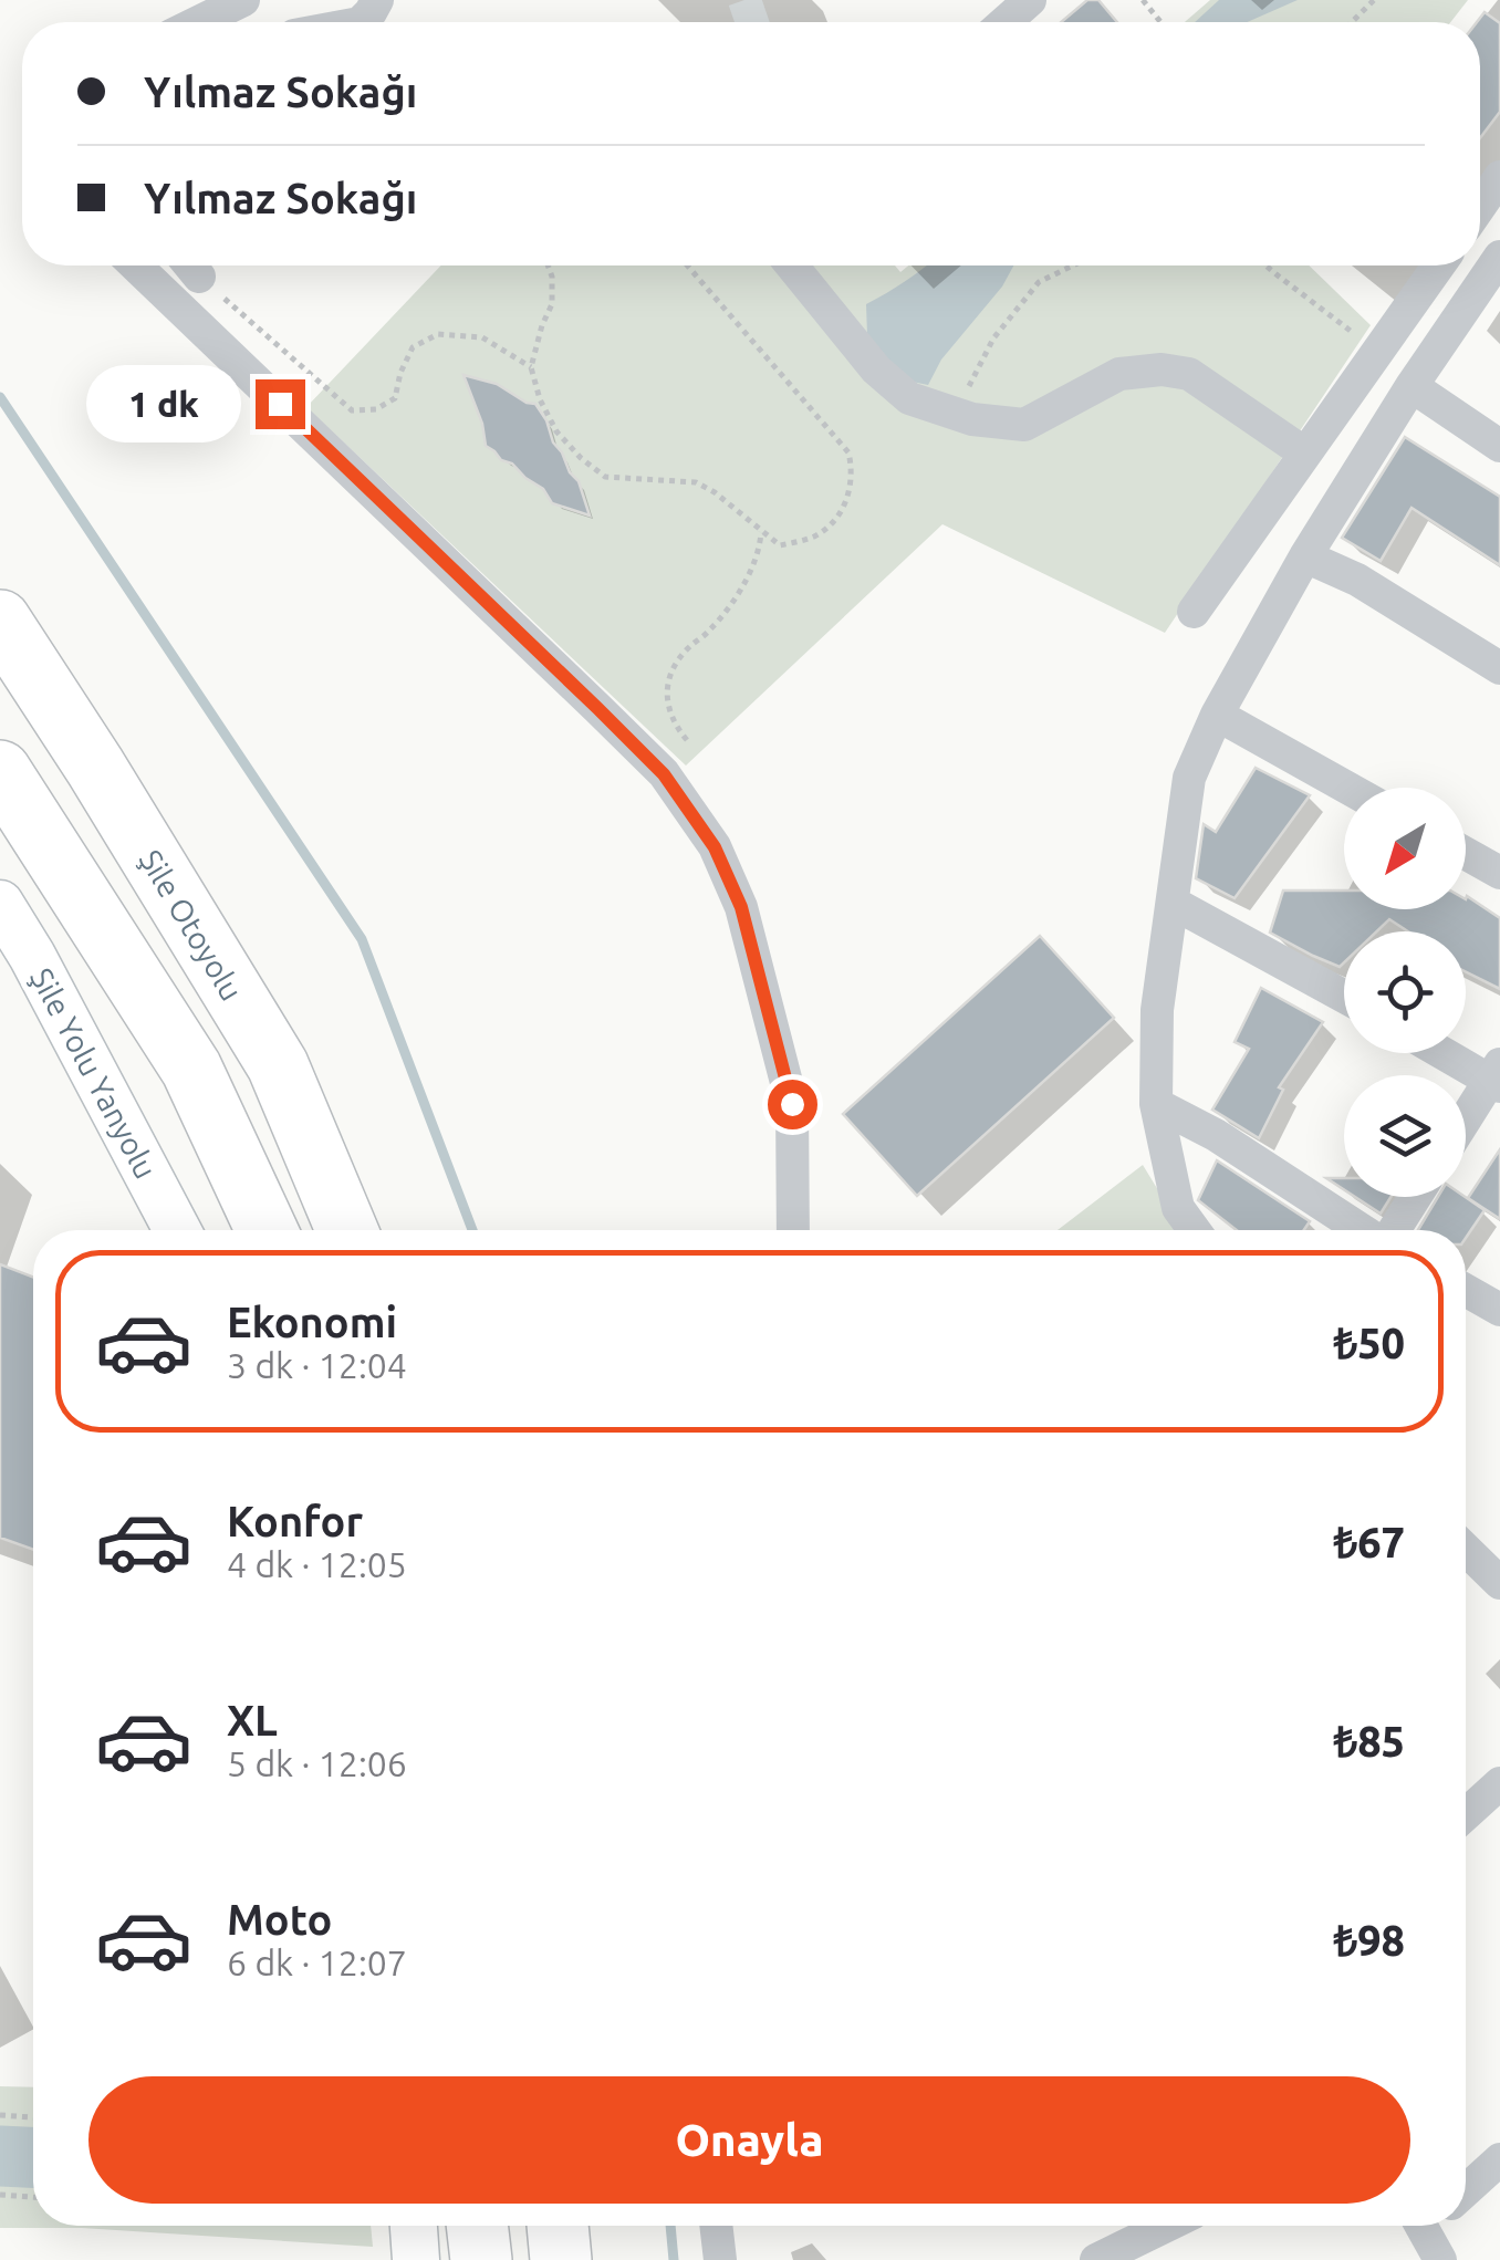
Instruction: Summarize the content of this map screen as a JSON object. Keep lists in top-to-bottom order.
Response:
{
  "streets": {
    "highway": ["Şile Otoyolu"],
    "main road": ["Şile Yolu Yanyolu"]
  },
  "north": "bottom left",
  "page": {
    "banner": ["Yılmaz Sokağı", "Yılmaz Sokağı"],
    "bubble": "1 dk",
    "list": [
      {
        "name": "Ekonomi",
        "note": "3 dk · 12:04",
        "value": "₺50"
      },
      {
        "name": "Konfor",
        "note": "4 dk · 12:05",
        "value": "₺67"
      },
      {
        "name": "XL",
        "note": "5 dk · 12:06",
        "value": "₺85"
      },
      {
        "name": "Moto",
        "note": "6 dk · 12:07",
        "value": "₺98"
      }
    ],
    "buttons": "Onayla"
  }
}
